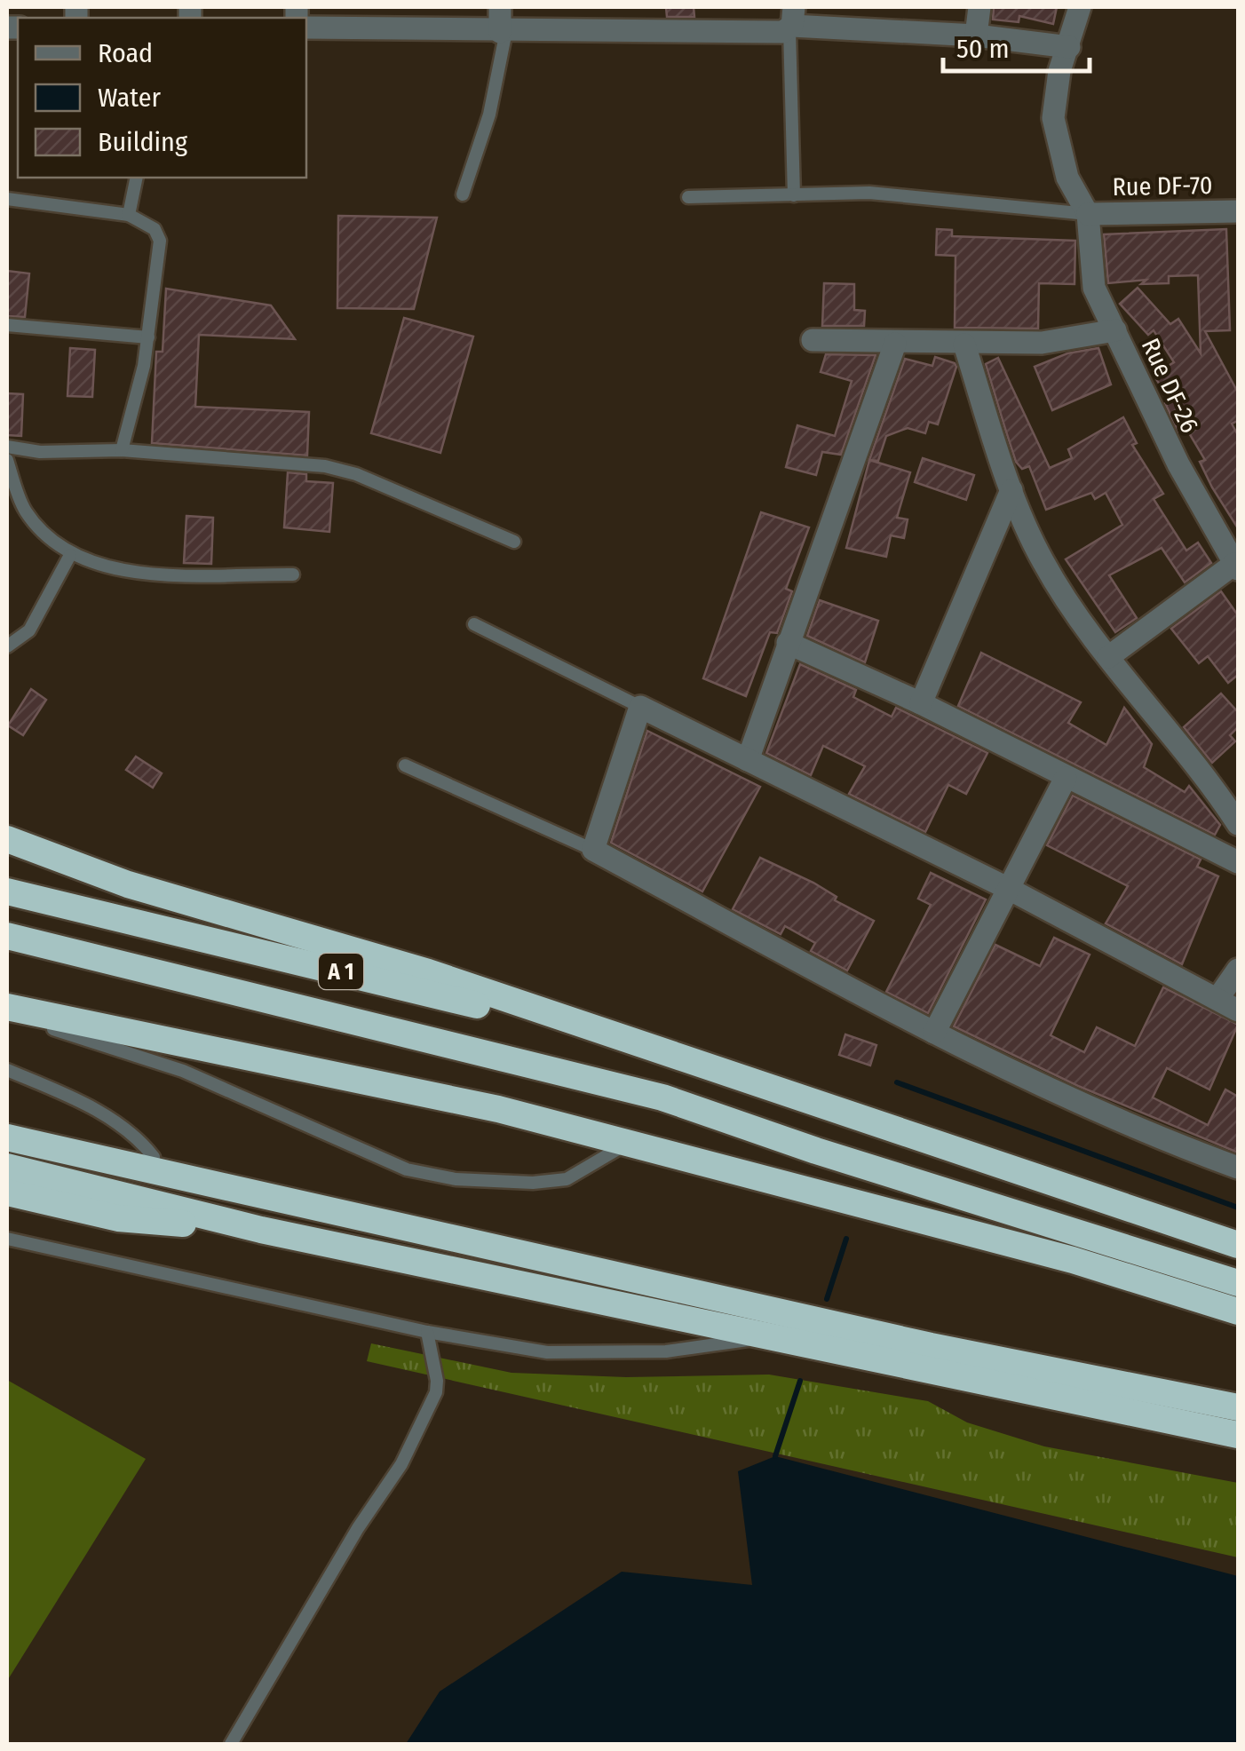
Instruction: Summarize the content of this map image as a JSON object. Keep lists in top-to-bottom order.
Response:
{
  "streets": {
    "highway": ["A 1"],
    "street": ["Rue DF-70", "Rue DF-26"]
  },
  "crossings": [
    ["Rue DF-70", "Rue DF-26"]
  ],
  "legend": ["Road", "Water", "Building"],
  "scale_bar": "50 m"
}
